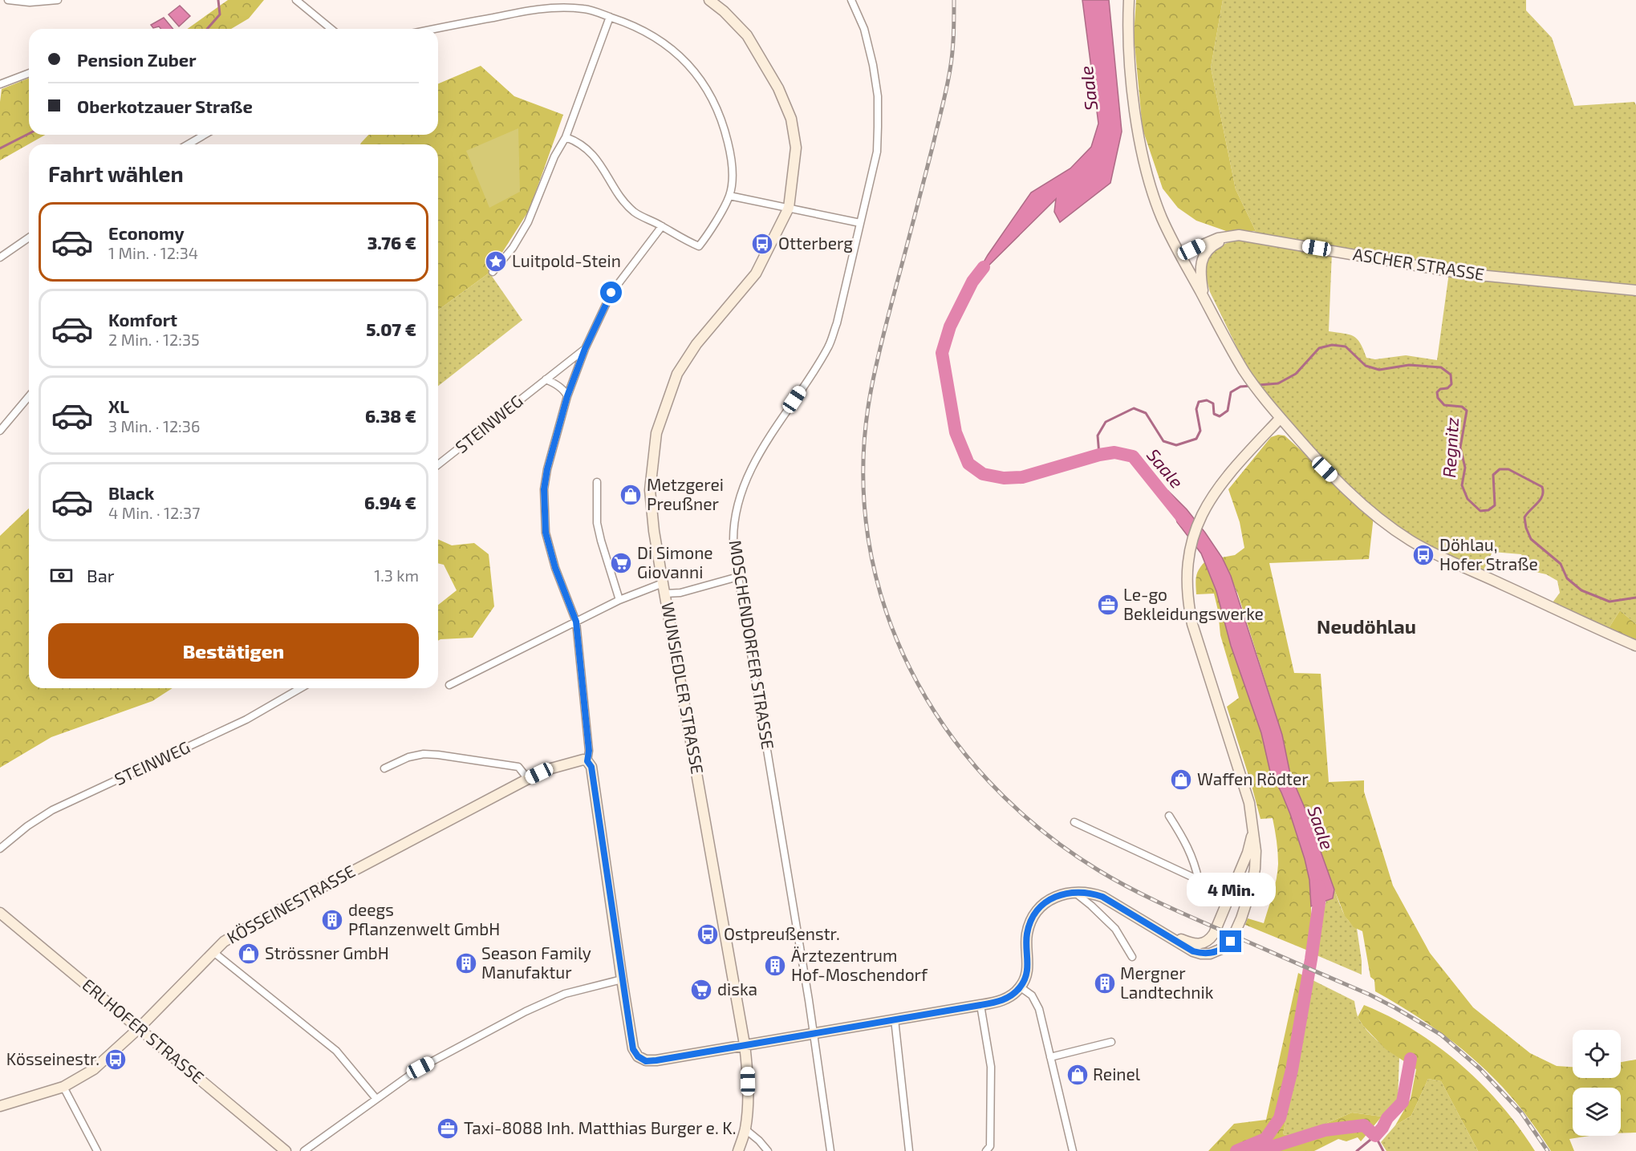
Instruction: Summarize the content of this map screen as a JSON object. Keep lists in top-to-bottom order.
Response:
{
  "streets": {
    "street": [
      "ASCHER STRASSE",
      "STEINWEG",
      "MOSCHENDORFER STRASSE",
      "WUNSIEDLER STRASSE",
      "KÖSSEINESTRASSE",
      "ERLHOFER STRASSE"
    ]
  },
  "crossings": [
    ["KÖSSEINESTRASSE", "ERLHOFER STRASSE"]
  ],
  "districts": ["Neudöhlau"],
  "water": ["Saale", "Regnitz"],
  "places": {
    "bus stop": [
      "Otterberg",
      "Döhlau, Hofer Straße",
      "Ostpreußenstr.",
      "Kösseinestr."
    ],
    "place": ["Luitpold-Stein"],
    "shop": [
      "Metzgerei Preußner",
      "Waffen Rödter",
      "Strössner GmbH",
      "Reinel"
    ],
    "supermarket": ["Di Simone Giovanni", "diska"],
    "office": ["Le-go Bekleidungswerke", "Taxi-8088 Inh. Matthias Burger e. K."],
    "building": [
      "deegs Pflanzenwelt GmbH",
      "Season Family Manufaktur",
      "Ärztezentrum Hof-Moschendorf",
      "Mergner Landtechnik"
    ]
  },
  "page": {
    "banner": ["Pension Zuber", "Oberkotzauer Straße"],
    "heading": "Fahrt wählen",
    "list": [
      {
        "name": "Economy",
        "note": "1 Min. · 12:34",
        "value": "3.76 €"
      },
      {
        "name": "Komfort",
        "note": "2 Min. · 12:35",
        "value": "5.07 €"
      },
      {
        "name": "XL",
        "note": "3 Min. · 12:36",
        "value": "6.38 €"
      },
      {
        "name": "Black",
        "note": "4 Min. · 12:37",
        "value": "6.94 €"
      }
    ],
    "pay": ["Bar", "1.3 km"],
    "buttons": "Bestätigen",
    "bubble": "4 Min."
  }
}
